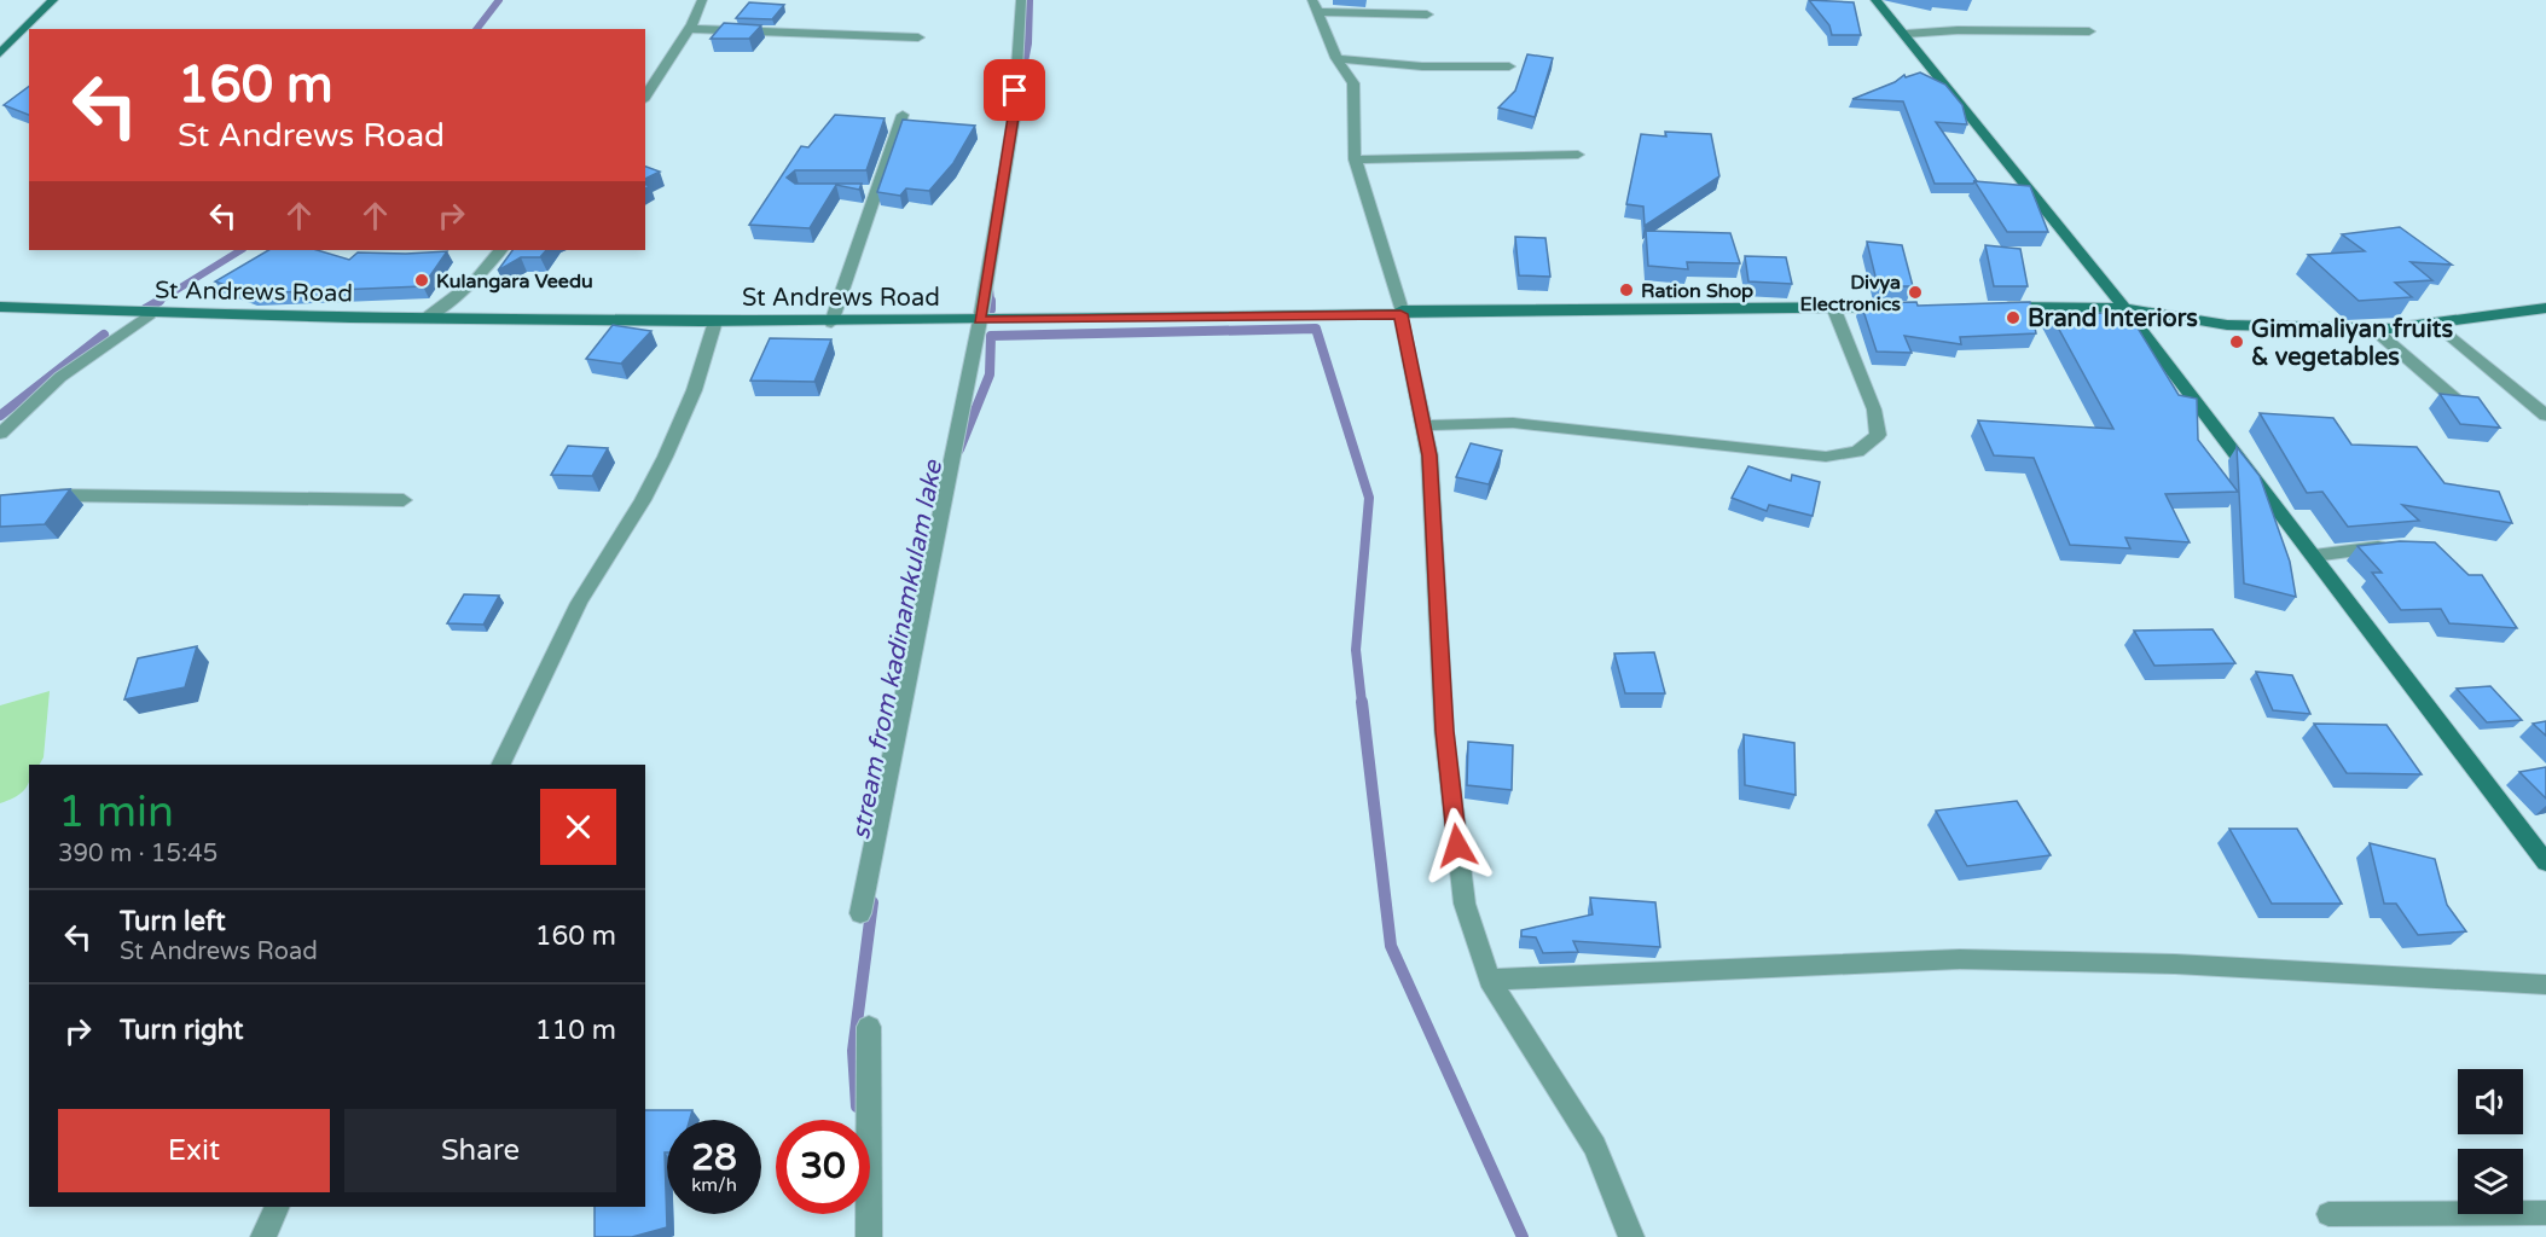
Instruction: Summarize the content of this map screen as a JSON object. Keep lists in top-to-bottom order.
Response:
{
  "streets": {
    "main road": ["St Andrews Road"]
  },
  "water": ["stream from kadinamkulam lake"],
  "places": [
    "Kulangara Veedu",
    "Ration Shop",
    "Divya Electronics",
    "Brand Interiors",
    "Gimmaliyan fruits & vegetables"
  ],
  "page": {
    "turn": ["160 m", "St Andrews Road"],
    "heading": ["1 min", "390 m · 15:45"],
    "list": [
      {
        "name": "Turn left",
        "note": "St Andrews Road",
        "value": "160 m"
      },
      {
        "name": "Turn right",
        "value": "110 m"
      }
    ],
    "buttons": ["Exit", "Share"],
    "speed": "28 km/h",
    "limit": "30"
  }
}
